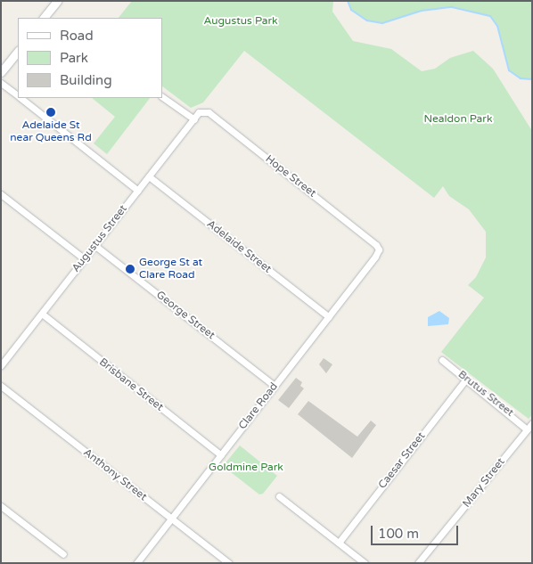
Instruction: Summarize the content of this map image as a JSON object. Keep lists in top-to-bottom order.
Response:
{
  "streets": {
    "street": [
      "Hope Street",
      "Augustus Street",
      "Adelaide Street",
      "George Street",
      "Brisbane Street",
      "Brutus Street",
      "Clare Road",
      "Caesar Street",
      "Anthony Street",
      "Mary Street"
    ]
  },
  "crossings": [
    ["Hope Street", "Augustus Street"],
    ["Hope Street", "Clare Road"],
    ["Augustus Street", "Adelaide Street"],
    ["Augustus Street", "George Street"],
    ["Augustus Street", "Brisbane Street"],
    ["Adelaide Street", "Clare Road"],
    ["George Street", "Clare Road"],
    ["Brisbane Street", "Clare Road"],
    ["Brutus Street", "Caesar Street"],
    ["Brutus Street", "Mary Street"],
    ["Clare Road", "Anthony Street"]
  ],
  "parks": ["Augustus Park", "Nealdon Park", "Goldmine Park"],
  "places": ["Adelaide St near Queens Rd", "George St at Clare Road"],
  "legend": ["Road", "Park", "Building"],
  "scale_bar": "100 m"
}
